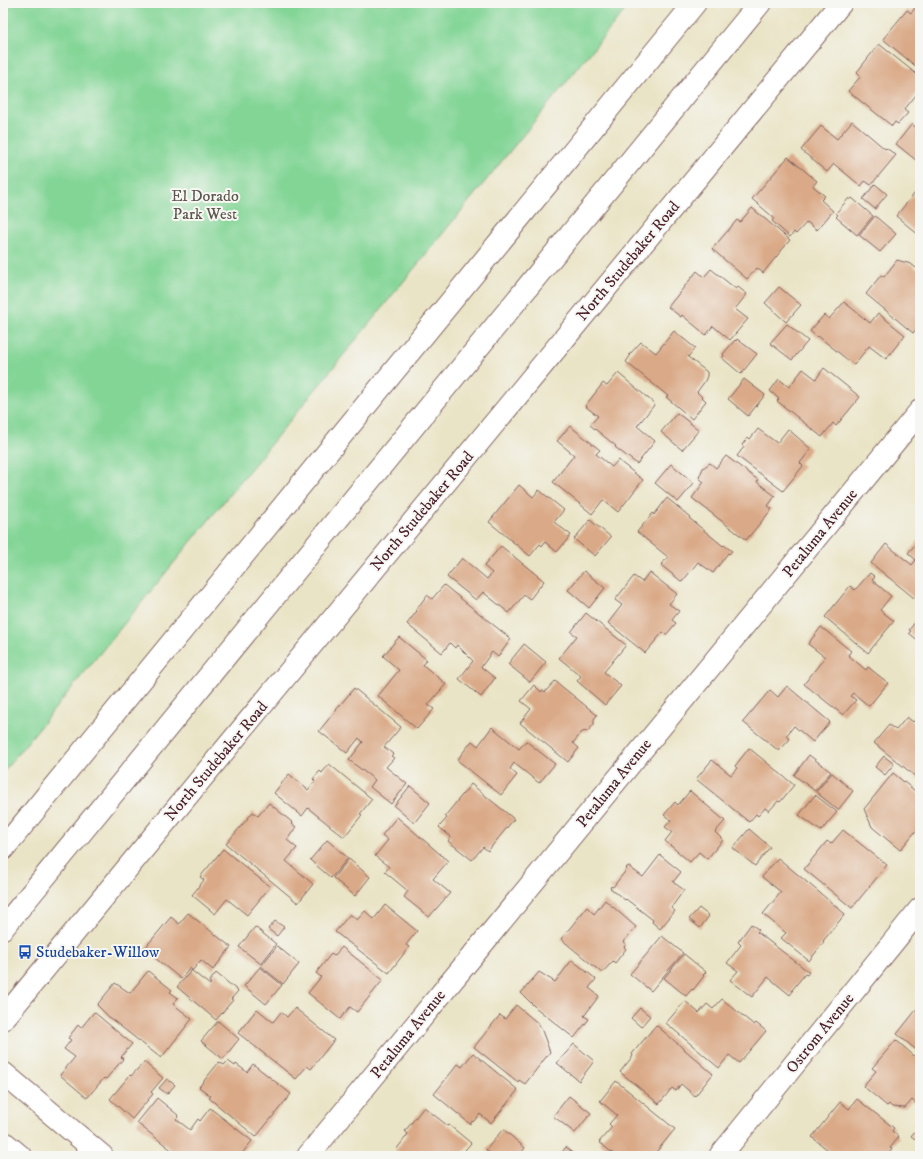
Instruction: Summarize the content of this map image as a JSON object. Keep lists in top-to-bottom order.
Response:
{
  "streets": {
    "street": ["North Studebaker Road", "Petaluma Avenue", "Ostrom Avenue"]
  },
  "parks": ["El Dorado Park West"],
  "places": {
    "bus stop": ["Studebaker-Willow"]
  }
}
